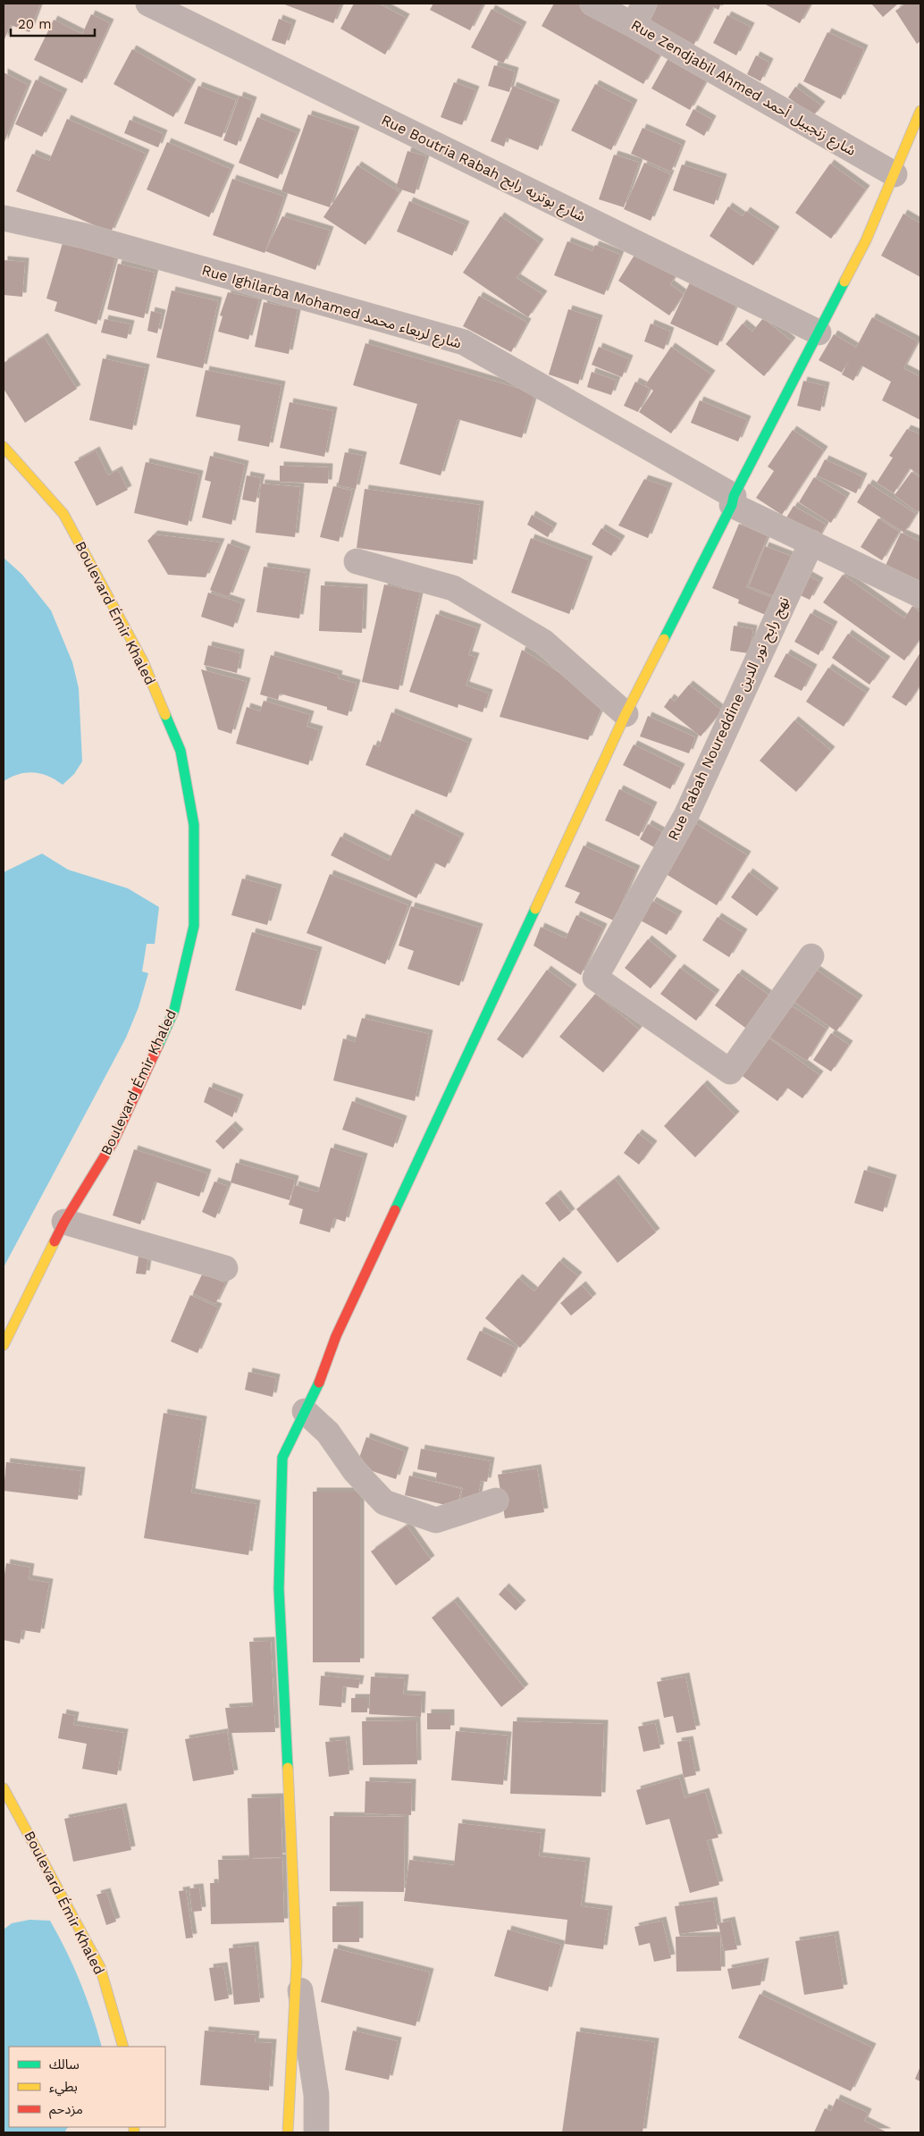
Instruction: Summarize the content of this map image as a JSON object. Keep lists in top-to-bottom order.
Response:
{
  "streets": {
    "main road": ["Boulevard Émir Khaled"],
    "street": [
      "Rue Zendjabil Ahmed شارع زنجبيل أحمد",
      "Rue Boutria Rabah شارع بوتريه رابح",
      "Rue Ighilarba Mohamed شارع لربعاء محمد",
      "Rue Rabah Noureddine نهج رابح نور الدين"
    ]
  },
  "legend": ["سالك", "بطيء", "مزدحم"],
  "scale_bar": "20 m"
}
